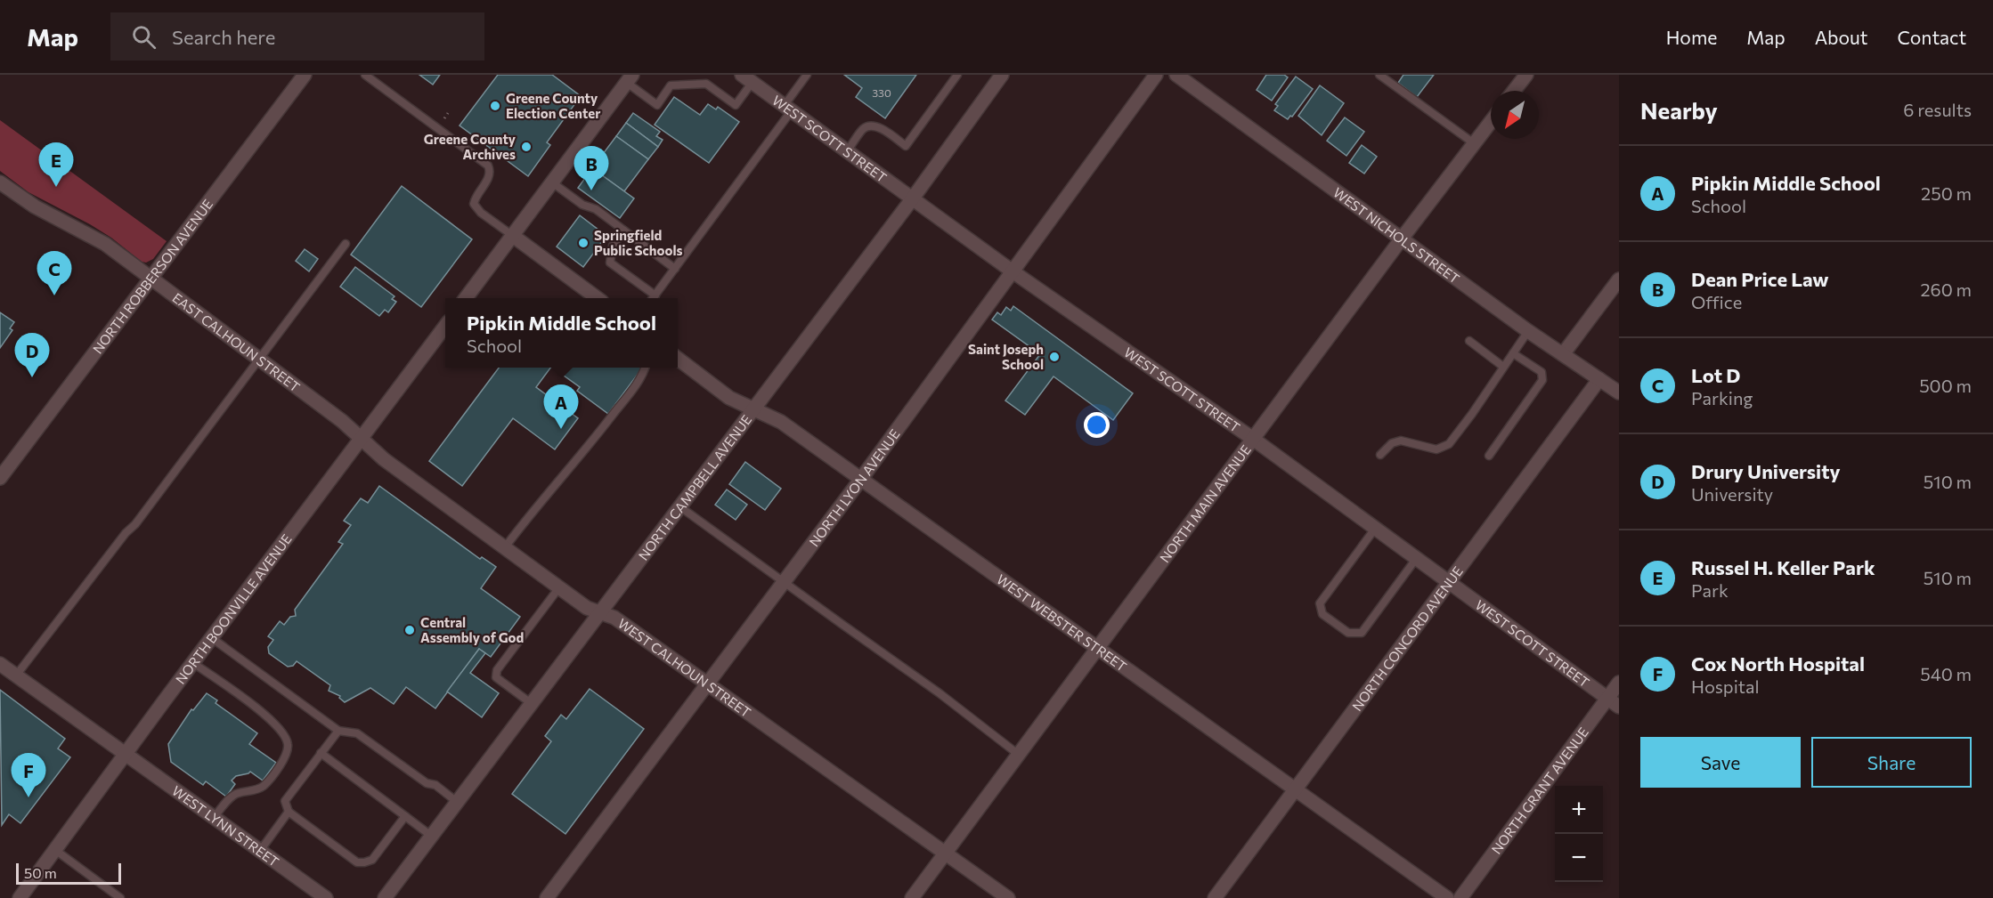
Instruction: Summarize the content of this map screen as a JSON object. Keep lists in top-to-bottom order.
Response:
{
  "streets": {
    "street": [
      "WEST SCOTT STREET",
      "WEST NICHOLS STREET",
      "NORTH ROBBERSON AVENUE",
      "EAST CALHOUN STREET",
      "NORTH CAMPBELL AVENUE",
      "NORTH LYON AVENUE",
      "NORTH MAIN AVENUE",
      "NORTH BOONVILLE AVENUE",
      "WEST WEBSTER STREET",
      "NORTH CONCORD AVENUE",
      "WEST CALHOUN STREET",
      "NORTH GRANT AVENUE",
      "WEST LYNN STREET"
    ]
  },
  "crossings": [
    ["WEST SCOTT STREET", "NORTH CAMPBELL AVENUE"],
    ["WEST SCOTT STREET", "NORTH LYON AVENUE"],
    ["WEST SCOTT STREET", "NORTH MAIN AVENUE"],
    ["WEST SCOTT STREET", "NORTH CONCORD AVENUE"],
    ["WEST SCOTT STREET", "NORTH GRANT AVENUE"],
    ["WEST NICHOLS STREET", "NORTH MAIN AVENUE"],
    ["WEST NICHOLS STREET", "NORTH CONCORD AVENUE"],
    ["NORTH ROBBERSON AVENUE", "EAST CALHOUN STREET"],
    ["EAST CALHOUN STREET", "NORTH BOONVILLE AVENUE"],
    ["EAST CALHOUN STREET", "WEST CALHOUN STREET"],
    ["NORTH CAMPBELL AVENUE", "WEST WEBSTER STREET"],
    ["NORTH CAMPBELL AVENUE", "WEST CALHOUN STREET"],
    ["NORTH LYON AVENUE", "WEST WEBSTER STREET"],
    ["NORTH LYON AVENUE", "WEST CALHOUN STREET"],
    ["NORTH MAIN AVENUE", "WEST WEBSTER STREET"],
    ["NORTH MAIN AVENUE", "WEST CALHOUN STREET"],
    ["NORTH BOONVILLE AVENUE", "WEST CALHOUN STREET"],
    ["NORTH BOONVILLE AVENUE", "WEST LYNN STREET"],
    ["WEST WEBSTER STREET", "NORTH CONCORD AVENUE"]
  ],
  "places": [
    "Greene County Election Center",
    "Greene County Archives",
    "Springfield Public Schools",
    "Saint Joseph School",
    "Central Assembly of God"
  ],
  "house_numbers": ["330"],
  "scale_bar": "50 m",
  "north": "bottom left",
  "page": {
    "header": "Map",
    "search": "Search here",
    "nav": [
      "Home",
      "Map",
      "About",
      "Contact"
    ],
    "heading": ["Nearby", "6 results"],
    "pins": [
      "E",
      "B",
      "C",
      "D",
      "A",
      "F"
    ],
    "list": [
      {
        "mark": "A",
        "name": "Pipkin Middle School",
        "note": "School",
        "value": "250 m"
      },
      {
        "mark": "B",
        "name": "Dean Price Law",
        "note": "Office",
        "value": "260 m"
      },
      {
        "mark": "C",
        "name": "Lot D",
        "note": "Parking",
        "value": "500 m"
      },
      {
        "mark": "D",
        "name": "Drury University",
        "note": "University",
        "value": "510 m"
      },
      {
        "mark": "E",
        "name": "Russel H. Keller Park",
        "note": "Park",
        "value": "510 m"
      },
      {
        "mark": "F",
        "name": "Cox North Hospital",
        "note": "Hospital",
        "value": "540 m"
      }
    ],
    "popup": ["Pipkin Middle School", "School"],
    "buttons": ["Save", "Share"],
    "map_buttons": ["+", "−"],
    "scale": "50 m"
  }
}
